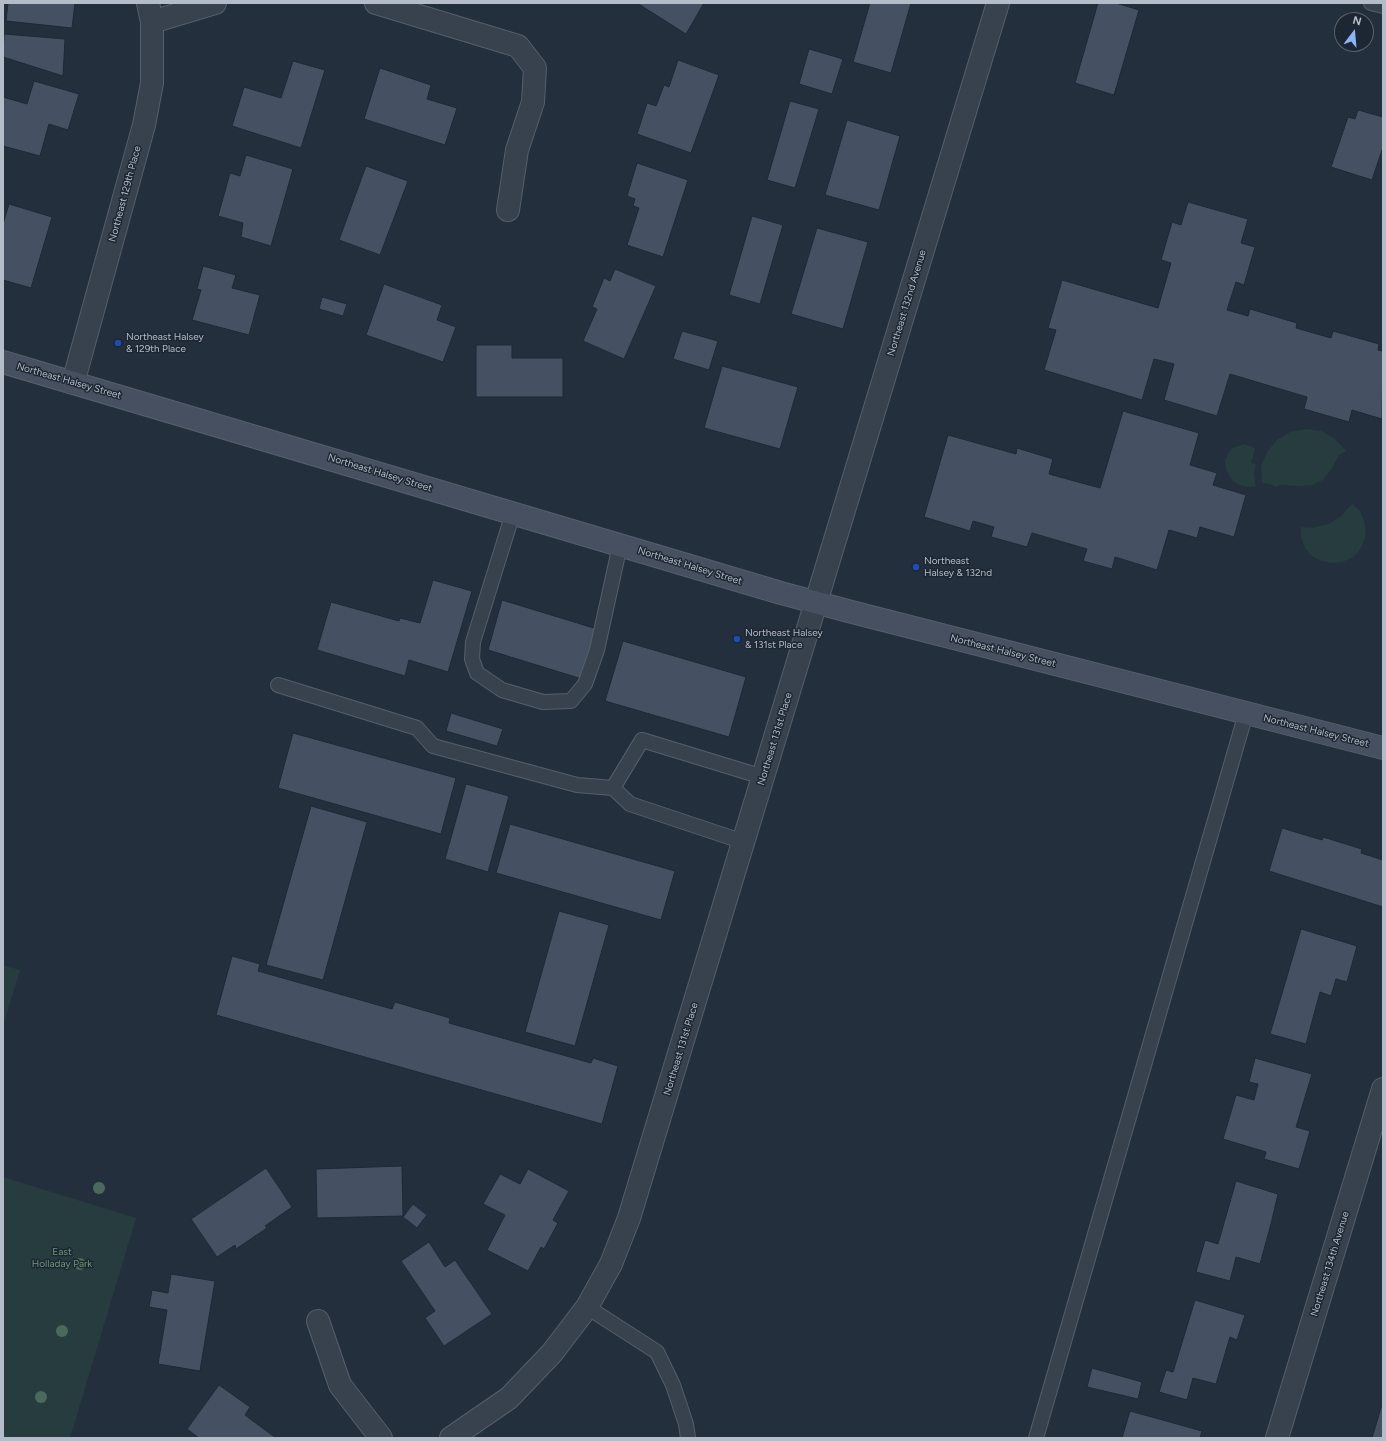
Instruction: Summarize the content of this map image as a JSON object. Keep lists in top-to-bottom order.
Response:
{
  "streets": {
    "main road": ["Northeast Halsey Street"],
    "street": [
      "Northeast 129th Place",
      "Northeast 132nd Avenue",
      "Northeast 131st Place",
      "Northeast 134th Avenue"
    ]
  },
  "crossings": [
    ["Northeast 129th Place", "Northeast Halsey Street"],
    ["Northeast 132nd Avenue", "Northeast Halsey Street"],
    ["Northeast 132nd Avenue", "Northeast 131st Place"],
    ["Northeast Halsey Street", "Northeast 131st Place"]
  ],
  "parks": ["East Holladay Park"],
  "places": ["Northeast Halsey & 129th Place", "Northeast Halsey & 132nd", "Northeast Halsey & 131st Place"],
  "north": "top"
}
